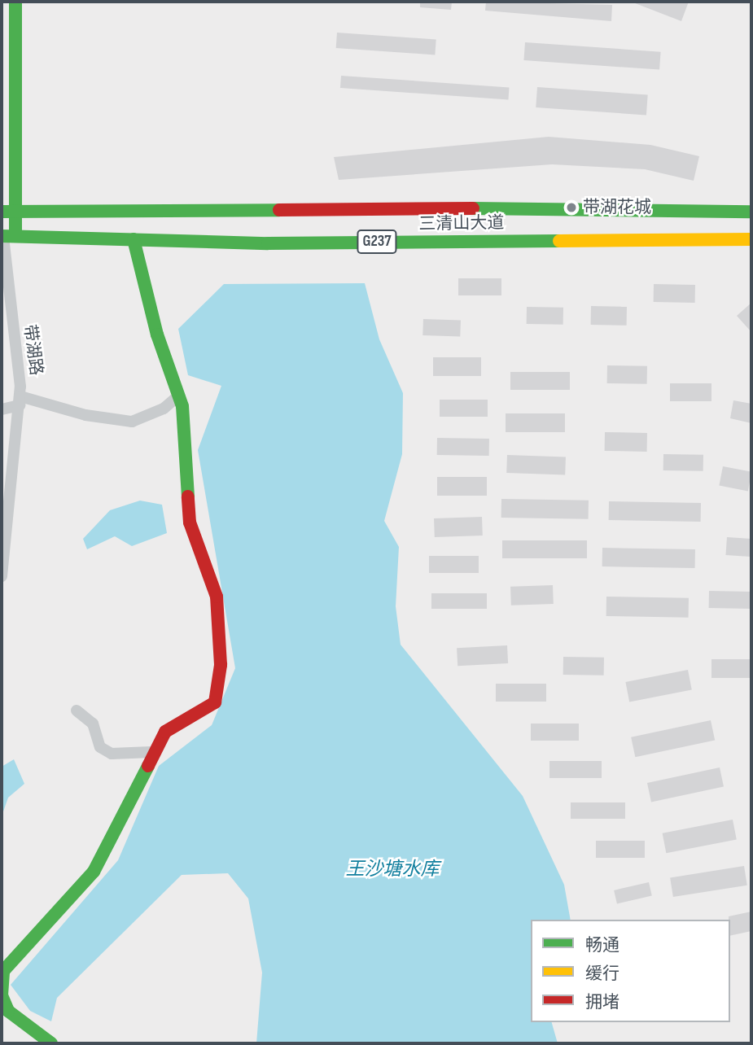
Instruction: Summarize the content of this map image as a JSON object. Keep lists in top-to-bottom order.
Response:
{
  "streets": {
    "main road": ["三清山大道", "G237", "带湖路"]
  },
  "crossings": [
    ["三清山大道", "带湖路"]
  ],
  "water": ["王沙塘水库"],
  "places": ["带湖花城"],
  "legend": ["畅通", "缓行", "拥堵"]
}
